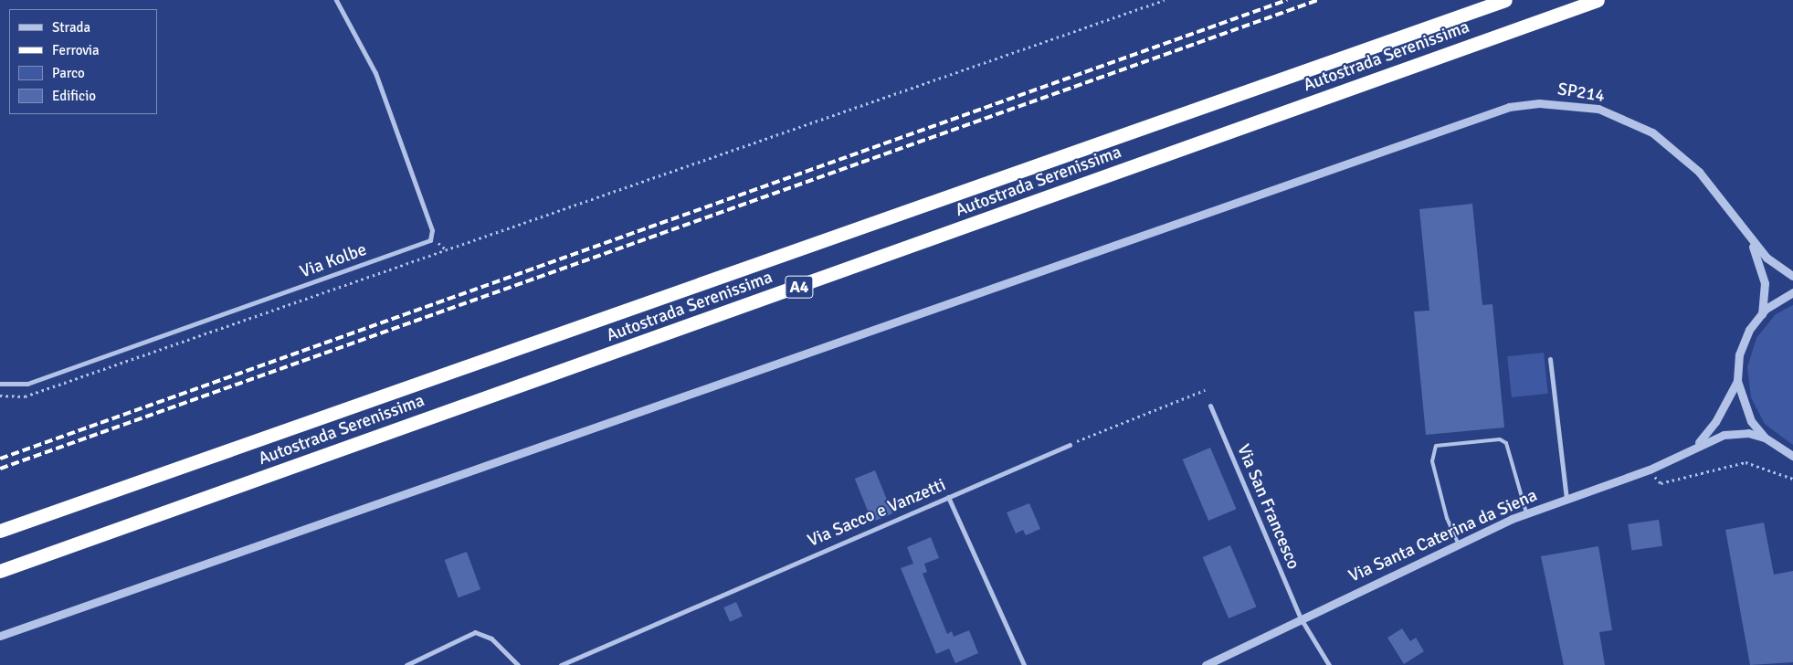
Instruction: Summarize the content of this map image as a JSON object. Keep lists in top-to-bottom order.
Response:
{
  "streets": {
    "highway": ["Autostrada Serenissima", "A4"],
    "street": [
      "SP214",
      "Via Kolbe",
      "Via San Francesco",
      "Via Sacco e Vanzetti",
      "Via Santa Caterina da Siena"
    ]
  },
  "crossings": [
    ["Via San Francesco", "Via Santa Caterina da Siena"]
  ],
  "legend": [
    "Strada",
    "Ferrovia",
    "Parco",
    "Edificio"
  ]
}
